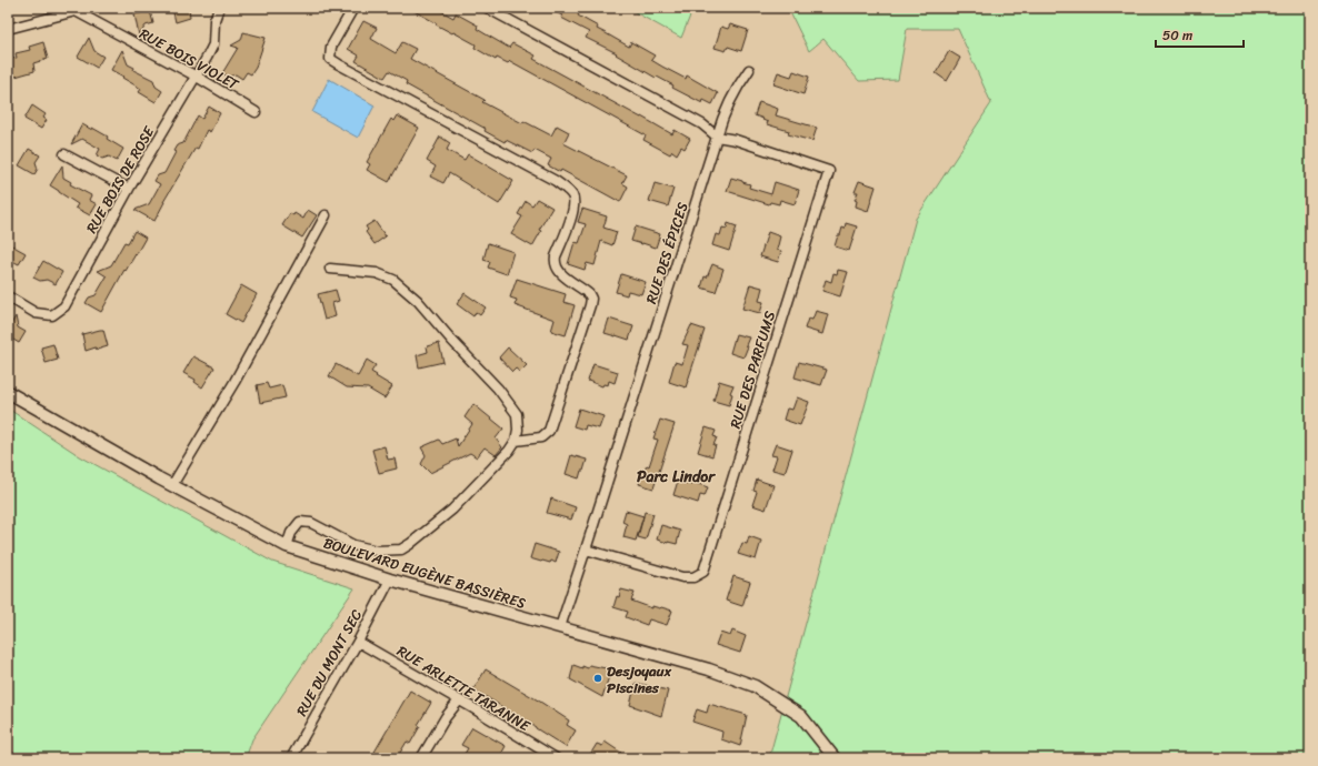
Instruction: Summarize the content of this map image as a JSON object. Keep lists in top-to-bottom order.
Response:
{
  "streets": {
    "street": [
      "RUE BOIS VIOLET",
      "RUE BOIS DE ROSE",
      "RUE DES ÉPICES",
      "RUE DES PARFUMS",
      "BOULEVARD EUGÈNE BASSIÈRES",
      "RUE DU MONT SEC",
      "RUE ARLETTE TARANNE"
    ]
  },
  "crossings": [
    ["RUE BOIS VIOLET", "RUE BOIS DE ROSE"],
    ["RUE DES ÉPICES", "RUE DES PARFUMS"],
    ["RUE DES ÉPICES", "BOULEVARD EUGÈNE BASSIÈRES"],
    ["BOULEVARD EUGÈNE BASSIÈRES", "RUE DU MONT SEC"],
    ["RUE DU MONT SEC", "RUE ARLETTE TARANNE"]
  ],
  "districts": ["Parc Lindor"],
  "places": ["Desjoyaux Piscines"],
  "scale_bar": "50 m"
}
